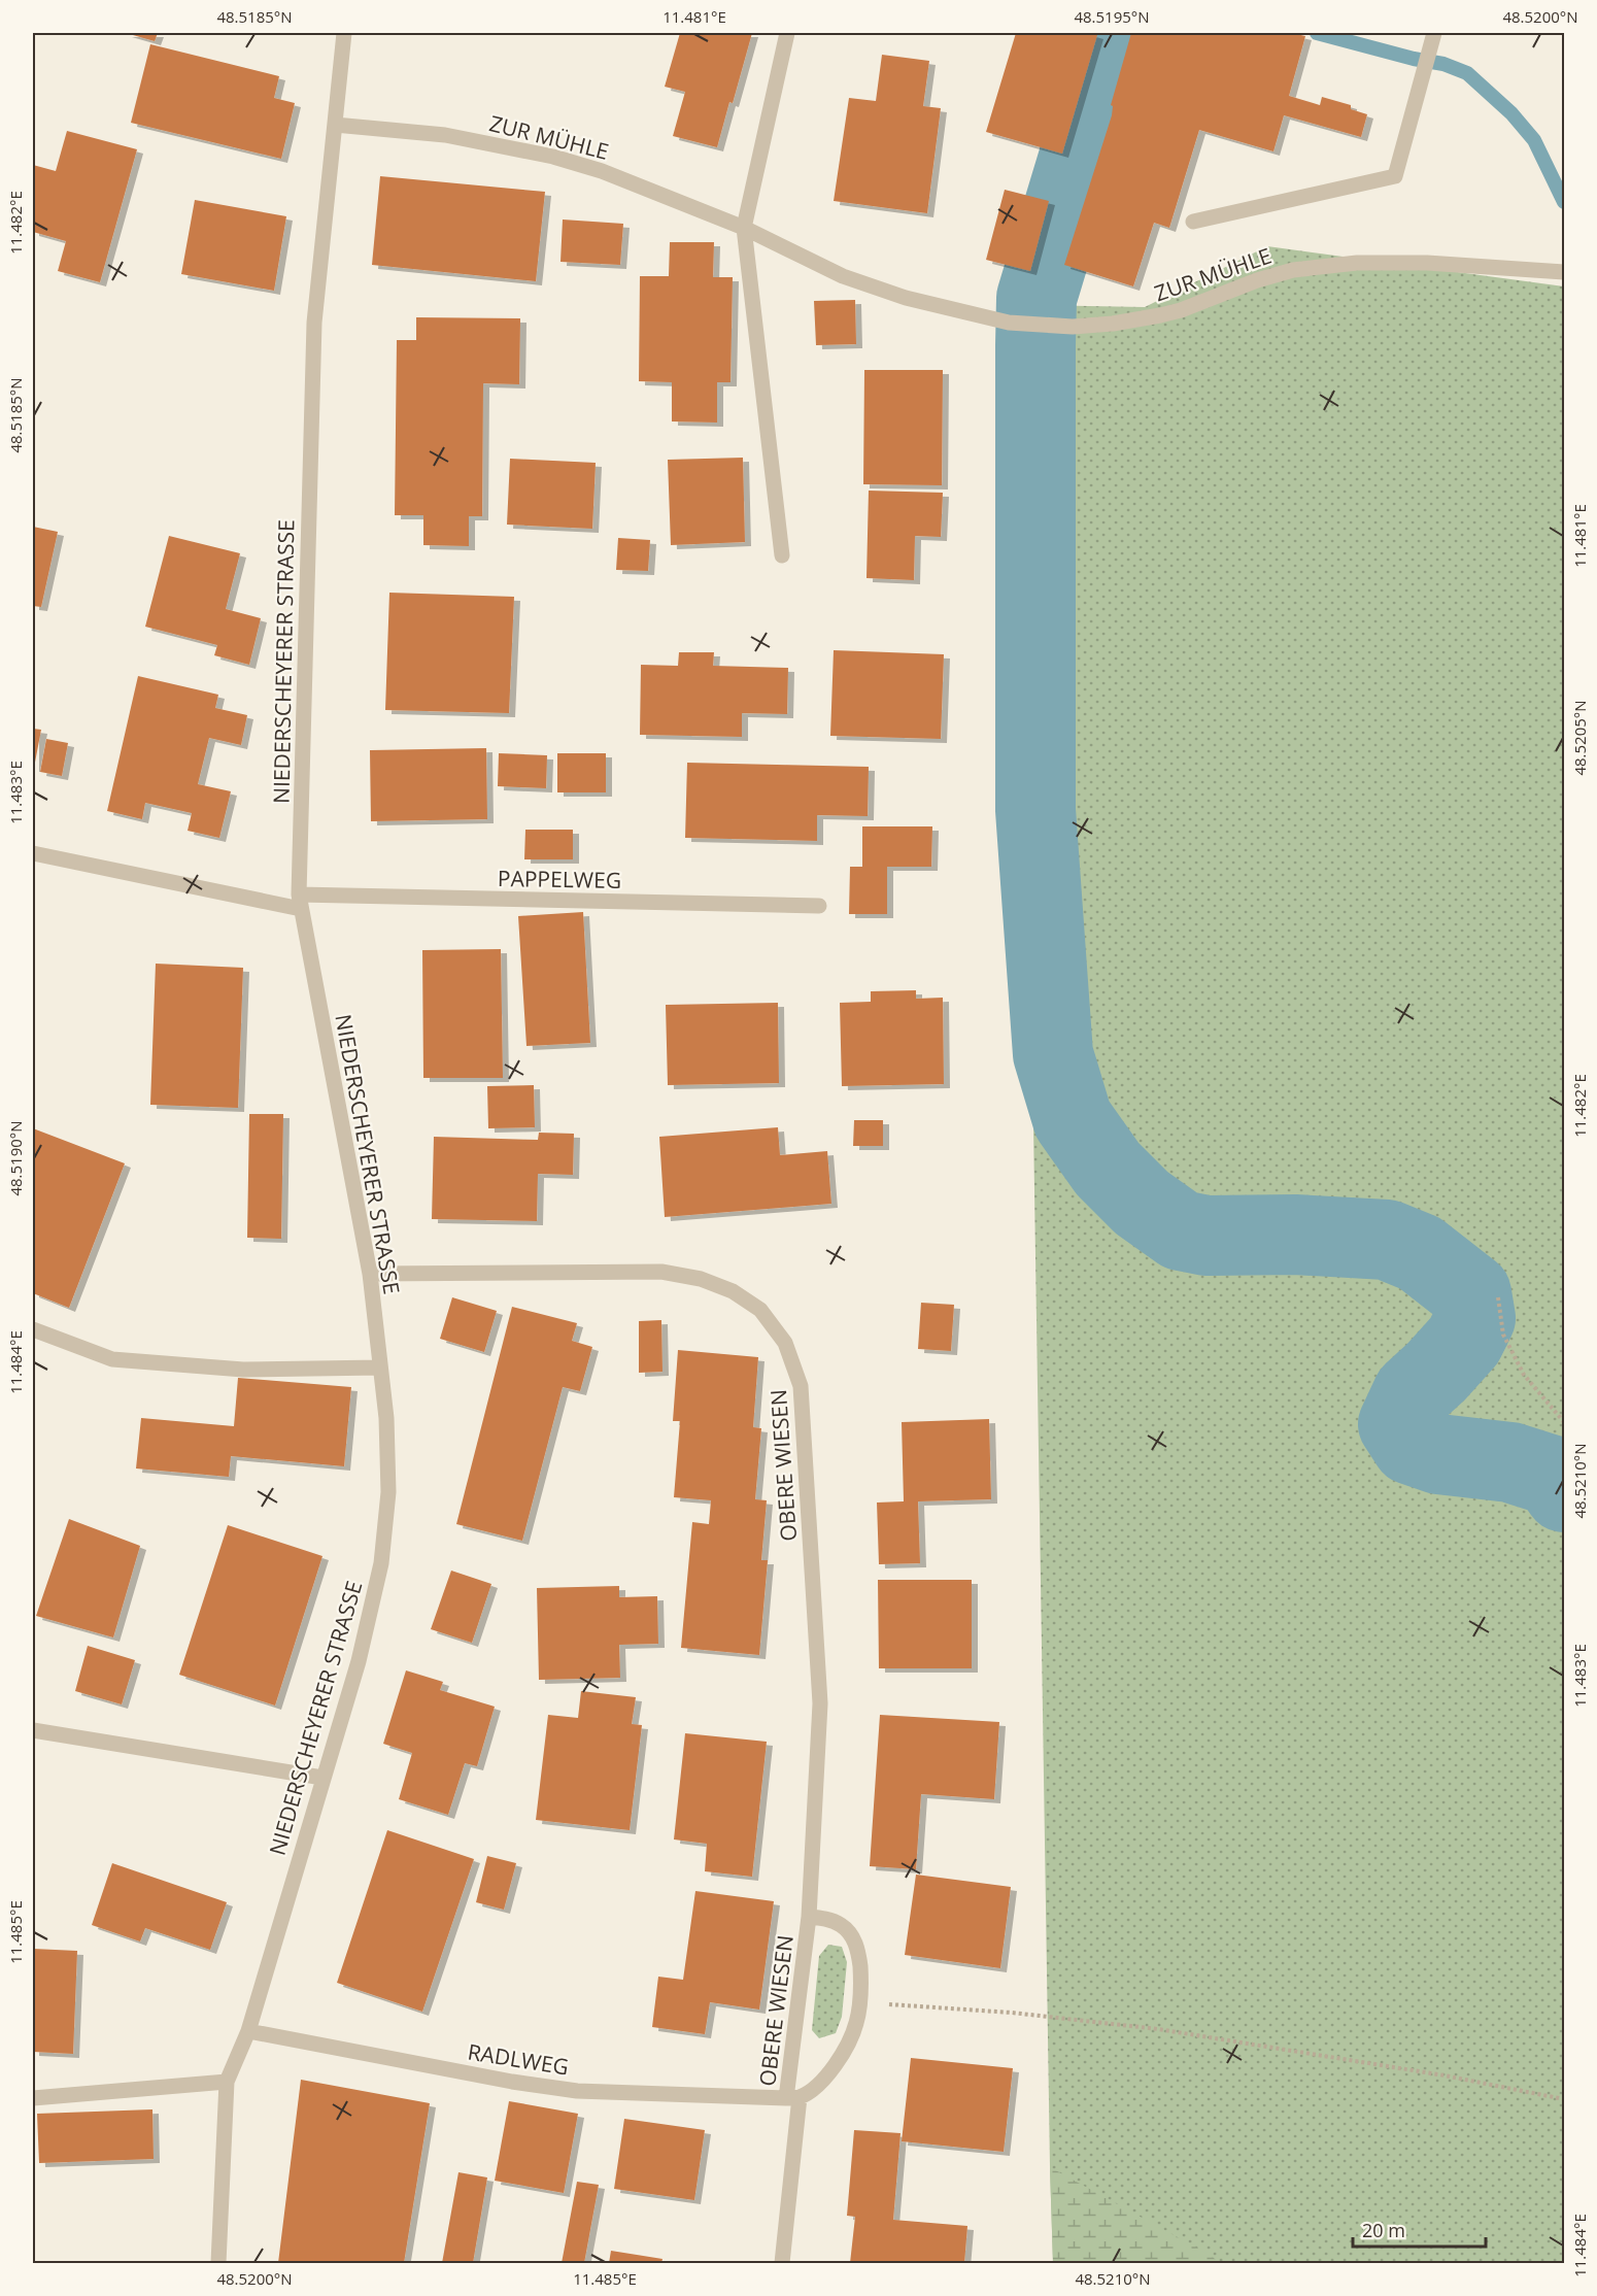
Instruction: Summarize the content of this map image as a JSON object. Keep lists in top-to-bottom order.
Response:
{
  "streets": {
    "street": [
      "ZUR MÜHLE",
      "NIEDERSCHEYERER STRASSE",
      "PAPPELWEG",
      "OBERE WIESEN",
      "RADLWEG"
    ]
  },
  "crossings": [
    ["ZUR MÜHLE", "NIEDERSCHEYERER STRASSE"],
    ["NIEDERSCHEYERER STRASSE", "PAPPELWEG"],
    ["NIEDERSCHEYERER STRASSE", "OBERE WIESEN"],
    ["NIEDERSCHEYERER STRASSE", "RADLWEG"],
    ["OBERE WIESEN", "RADLWEG"]
  ],
  "scale_bar": "20 m",
  "coordinates": [
    "48.5185°N",
    "11.481°E",
    "48.5195°N",
    "48.5200°N",
    "11.482°E",
    "48.5205°N",
    "11.483°E",
    "48.5190°N",
    "11.484°E",
    "48.5210°N",
    "11.485°E"
  ]
}
